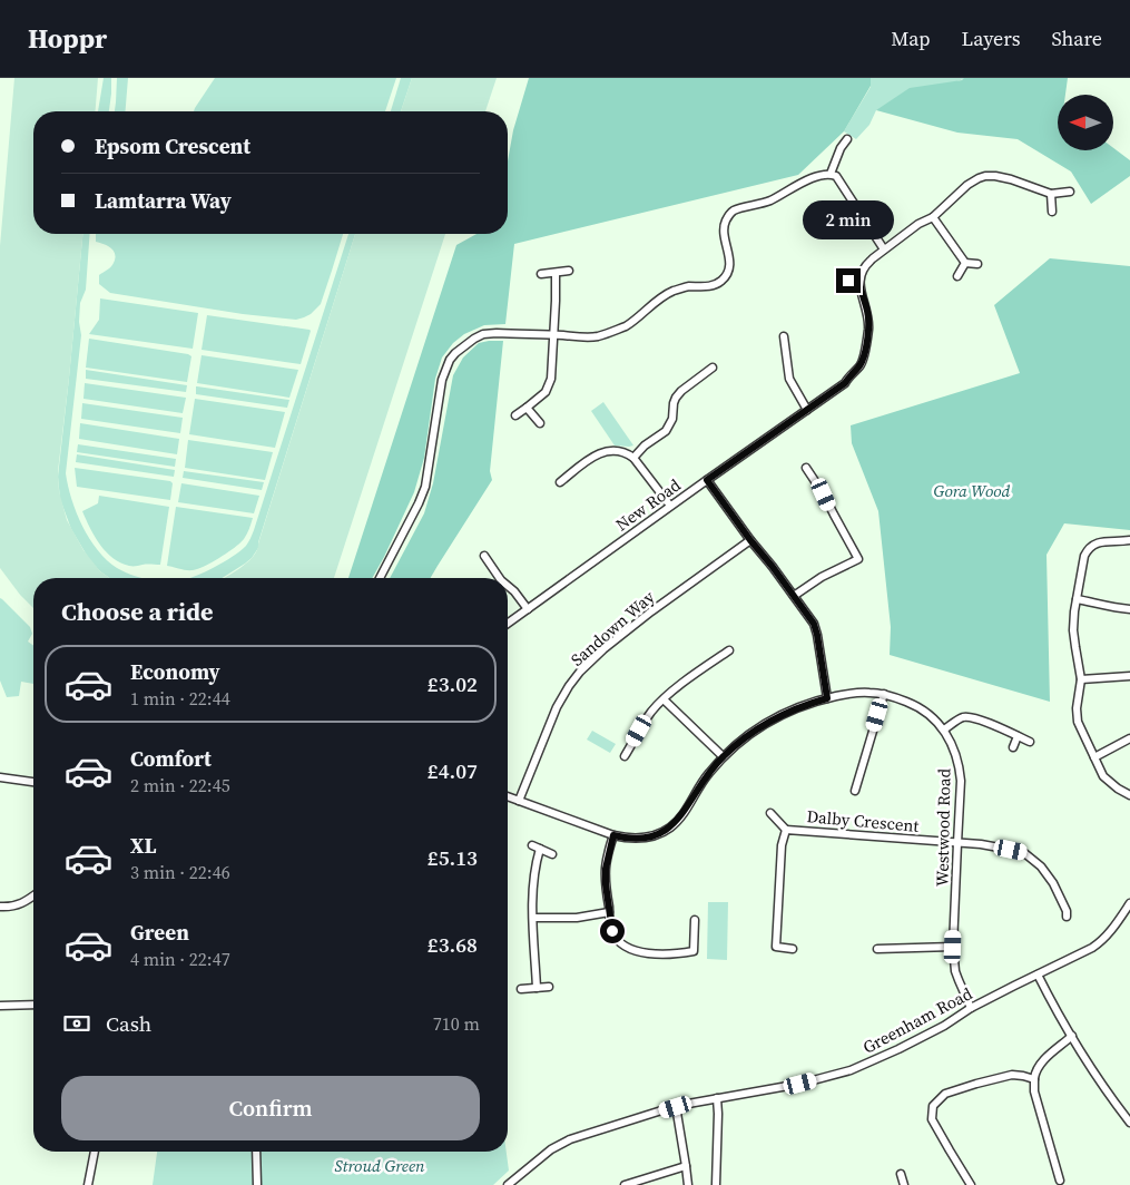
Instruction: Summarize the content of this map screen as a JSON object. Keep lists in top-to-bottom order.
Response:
{
  "streets": {
    "street": [
      "New Road",
      "Sandown Way",
      "Dalby Crescent",
      "Westwood Road",
      "Greenham Road"
    ]
  },
  "crossings": [
    ["Sandown Way", "Westwood Road"],
    ["Dalby Crescent", "Westwood Road"],
    ["Westwood Road", "Greenham Road"]
  ],
  "parks": ["Gora Wood", "Stroud Green"],
  "north": "left",
  "page": {
    "header": "Hoppr",
    "nav": ["Map", "Layers", "Share"],
    "banner": ["Epsom Crescent", "Lamtarra Way"],
    "bubble": "2 min",
    "heading": "Choose a ride",
    "list": [
      {
        "name": "Economy",
        "note": "1 min · 22:44",
        "value": "£3.02"
      },
      {
        "name": "Comfort",
        "note": "2 min · 22:45",
        "value": "£4.07"
      },
      {
        "name": "XL",
        "note": "3 min · 22:46",
        "value": "£5.13"
      },
      {
        "name": "Green",
        "note": "4 min · 22:47",
        "value": "£3.68"
      }
    ],
    "pay": ["Cash", "710 m"],
    "buttons": "Confirm"
  }
}
